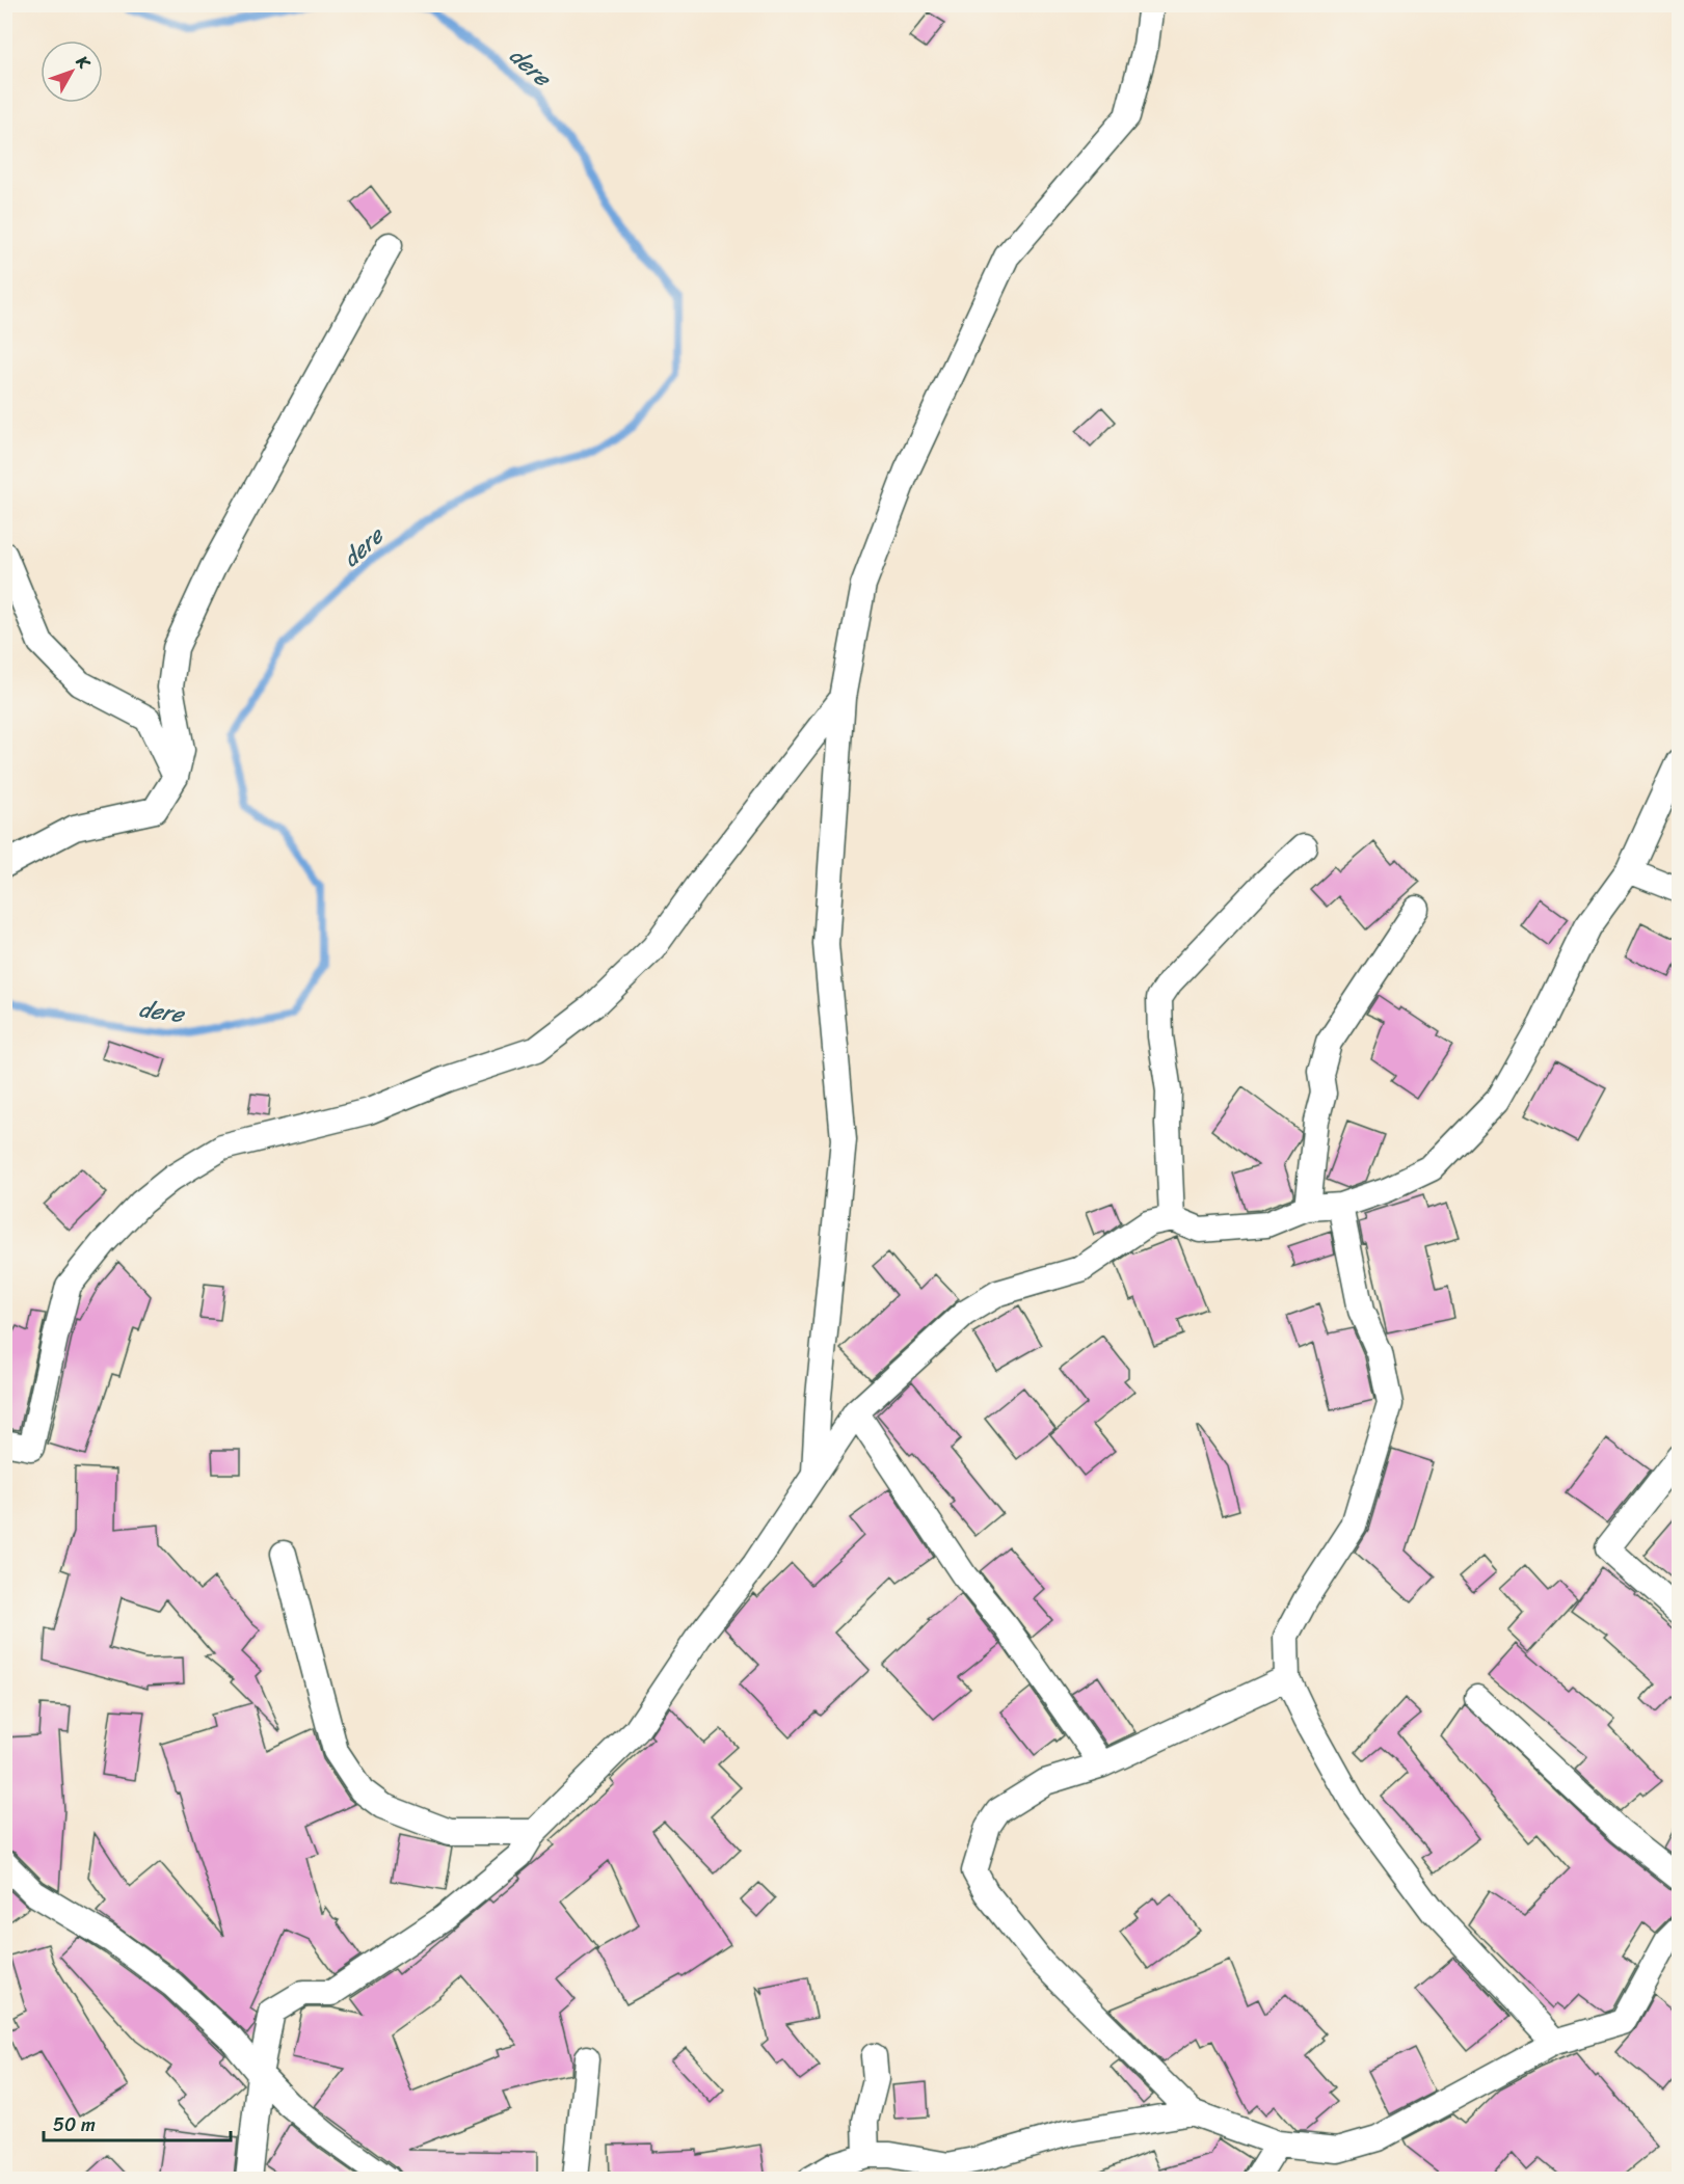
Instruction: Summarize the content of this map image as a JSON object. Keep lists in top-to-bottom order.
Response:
{
  "water": ["dere"],
  "scale_bar": "50 m",
  "north": "top right"
}
